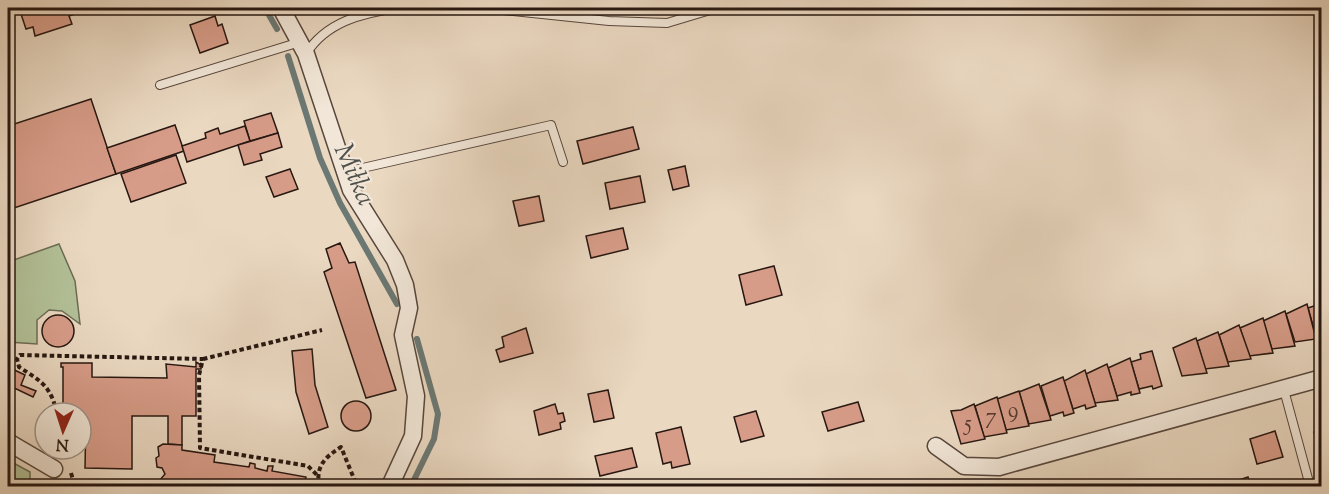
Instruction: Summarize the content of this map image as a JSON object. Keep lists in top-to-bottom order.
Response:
{
  "water": ["Miłka"],
  "house_numbers": ["9", "7", "5"],
  "north": "bottom"
}
